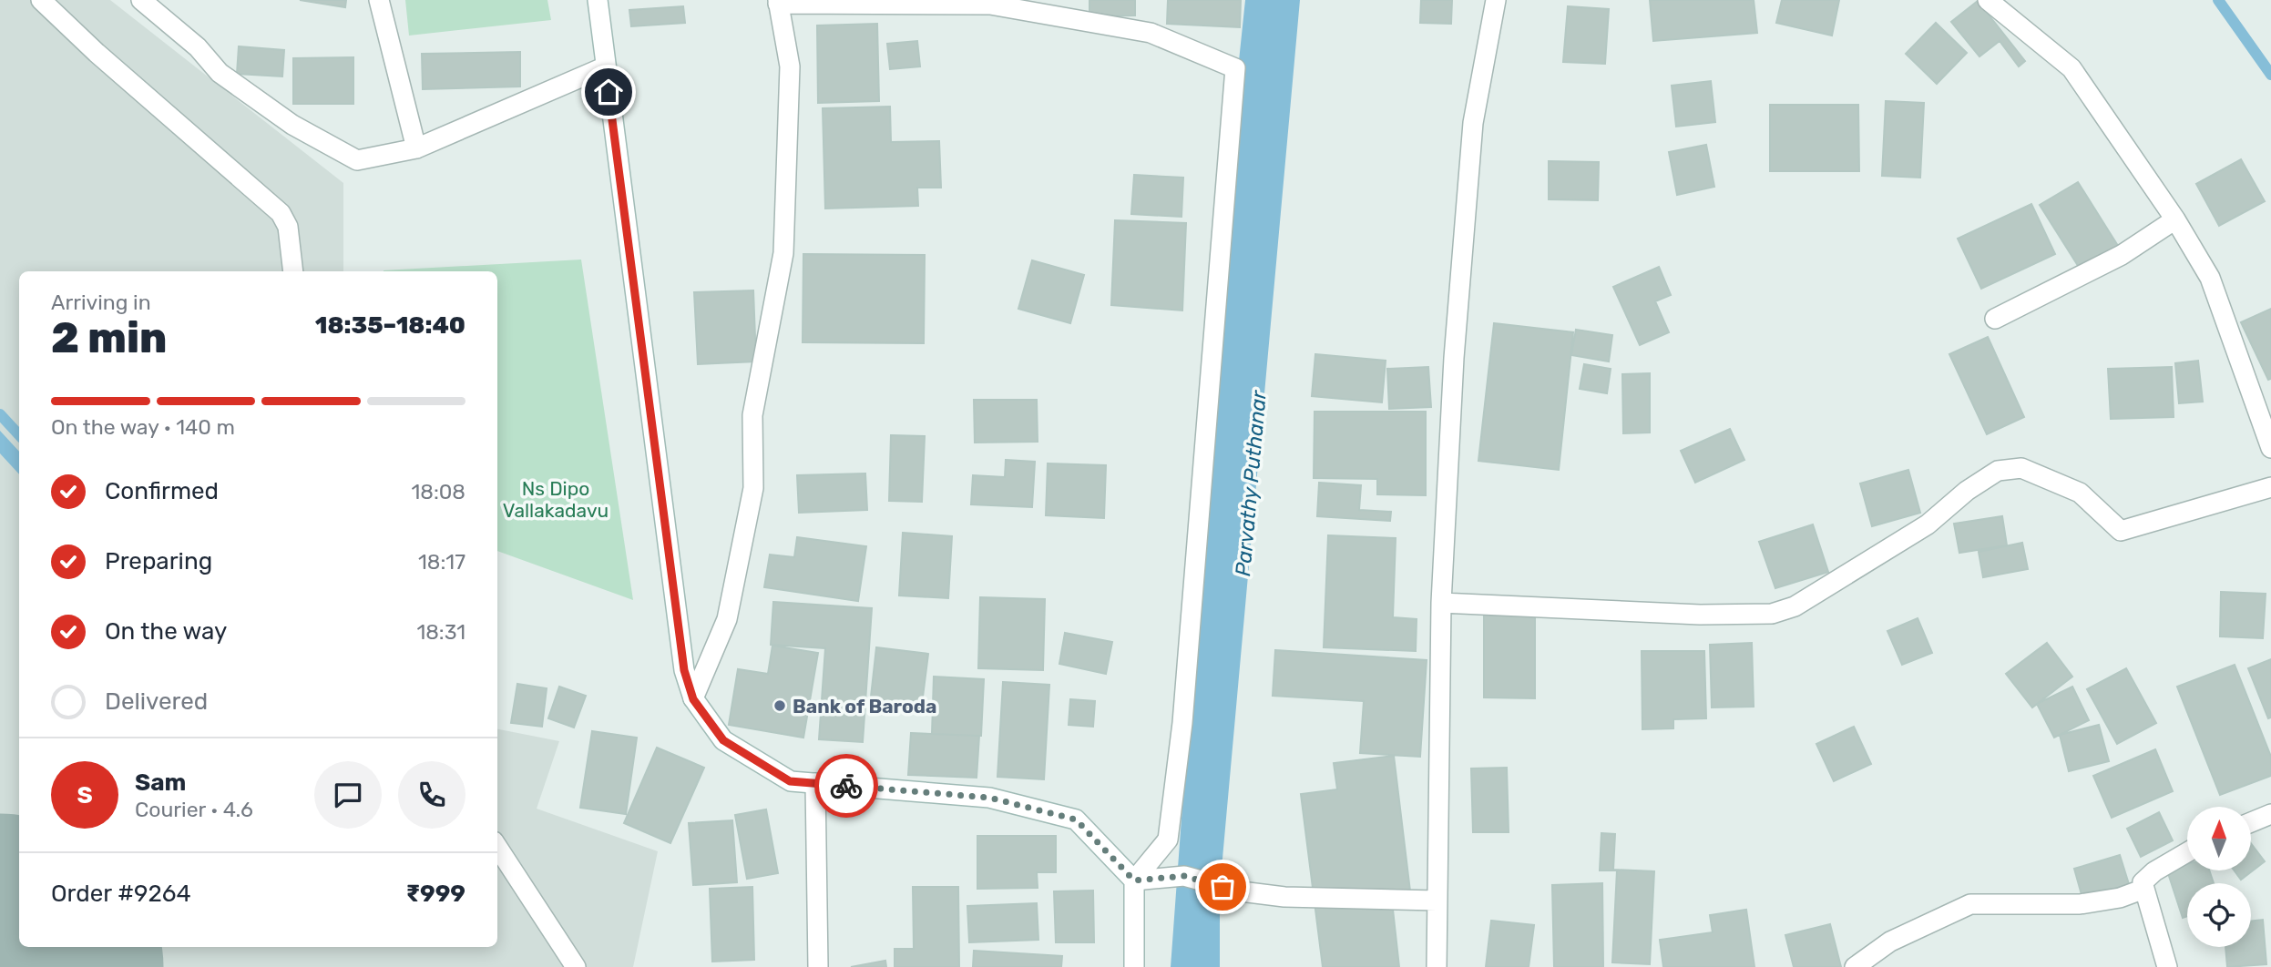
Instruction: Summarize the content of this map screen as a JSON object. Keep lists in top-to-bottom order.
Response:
{
  "water": ["Parvathy Puthanar"],
  "parks": ["Ns Dipo Vallakadavu"],
  "places": ["Bank of Baroda"],
  "north": "top",
  "page": {
    "heading": ["2 min", "Arriving in", "18:35–18:40"],
    "panel": [
      "Sam",
      "Courier · 4.6",
      "Order #9264",
      "₹999"
    ],
    "bar": "On the way · 140 m",
    "list": [
      ["Confirmed", "18:08"],
      ["Preparing", "18:17"],
      ["On the way", "18:31"],
      "Delivered"
    ],
    "round": "S"
  }
}
